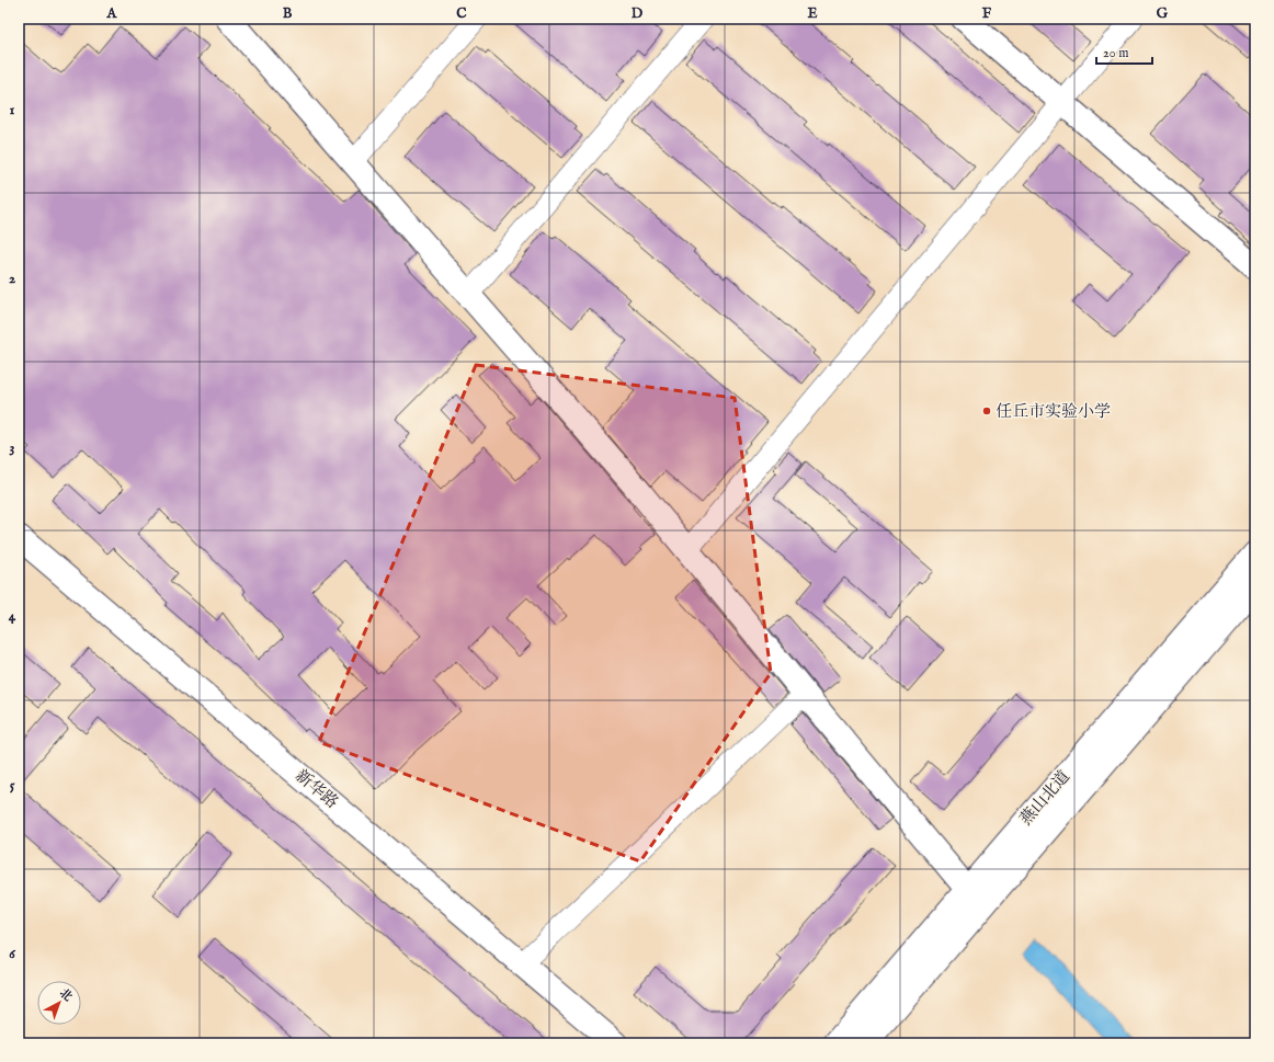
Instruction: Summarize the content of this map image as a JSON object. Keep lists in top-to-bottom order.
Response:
{
  "streets": {
    "main road": ["新华路", "燕山北道"]
  },
  "places": ["任丘市实验小学"],
  "scale_bar": "20 m",
  "north": "top right",
  "grid": {
    "columns": [
      "A",
      "B",
      "C",
      "D",
      "E",
      "F",
      "G"
    ],
    "rows": [
      "1",
      "2",
      "3",
      "4",
      "5",
      "6"
    ]
  }
}
